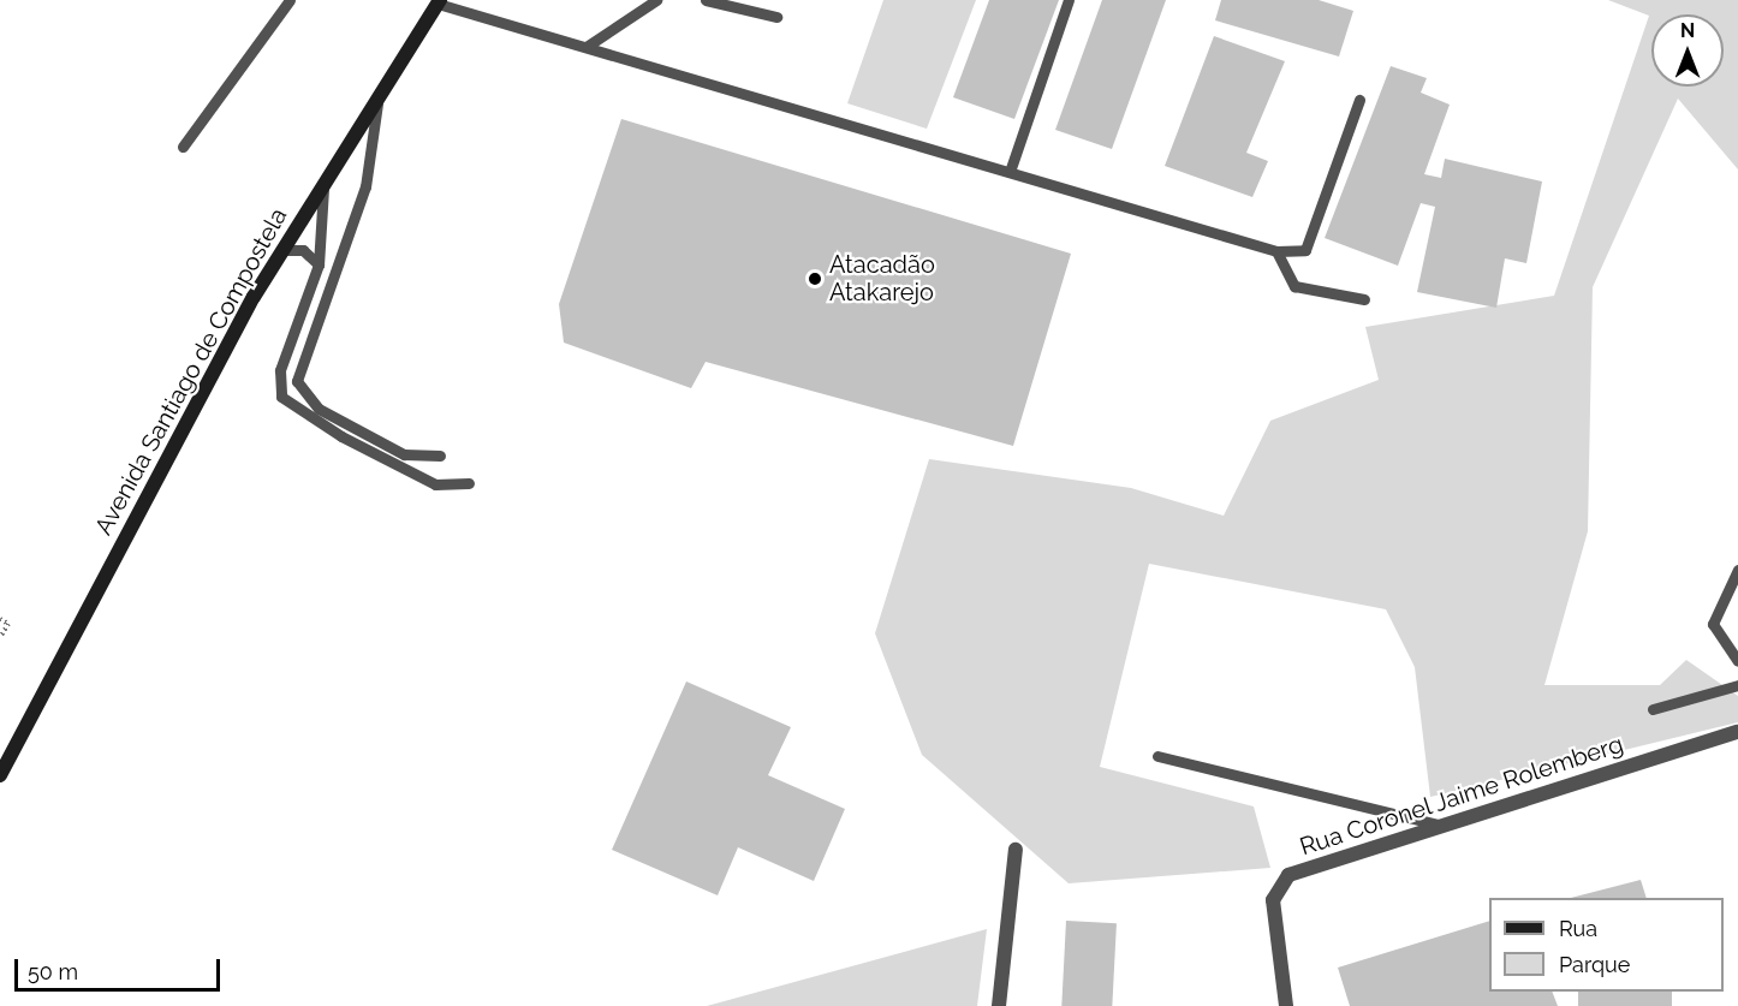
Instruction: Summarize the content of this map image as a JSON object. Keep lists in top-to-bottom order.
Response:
{
  "streets": {
    "main road": ["Avenida Santiago de Compostela"],
    "street": ["Rua Coronel Jaime Rolemberg"]
  },
  "places": ["Atacadão Atakarejo"],
  "legend": ["Rua", "Parque"],
  "scale_bar": "50 m",
  "north": "top"
}
